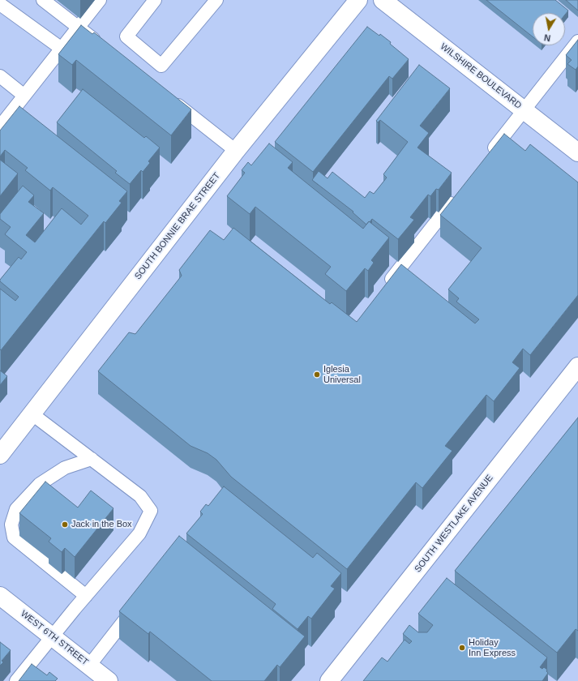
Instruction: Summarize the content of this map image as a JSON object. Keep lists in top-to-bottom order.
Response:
{
  "streets": {
    "street": [
      "WILSHIRE BOULEVARD",
      "SOUTH BONNIE BRAE STREET",
      "SOUTH WESTLAKE AVENUE",
      "WEST 6TH STREET"
    ]
  },
  "places": ["Iglesia Universal", "Jack in the Box", "Holiday Inn Express"],
  "north": "bottom"
}
